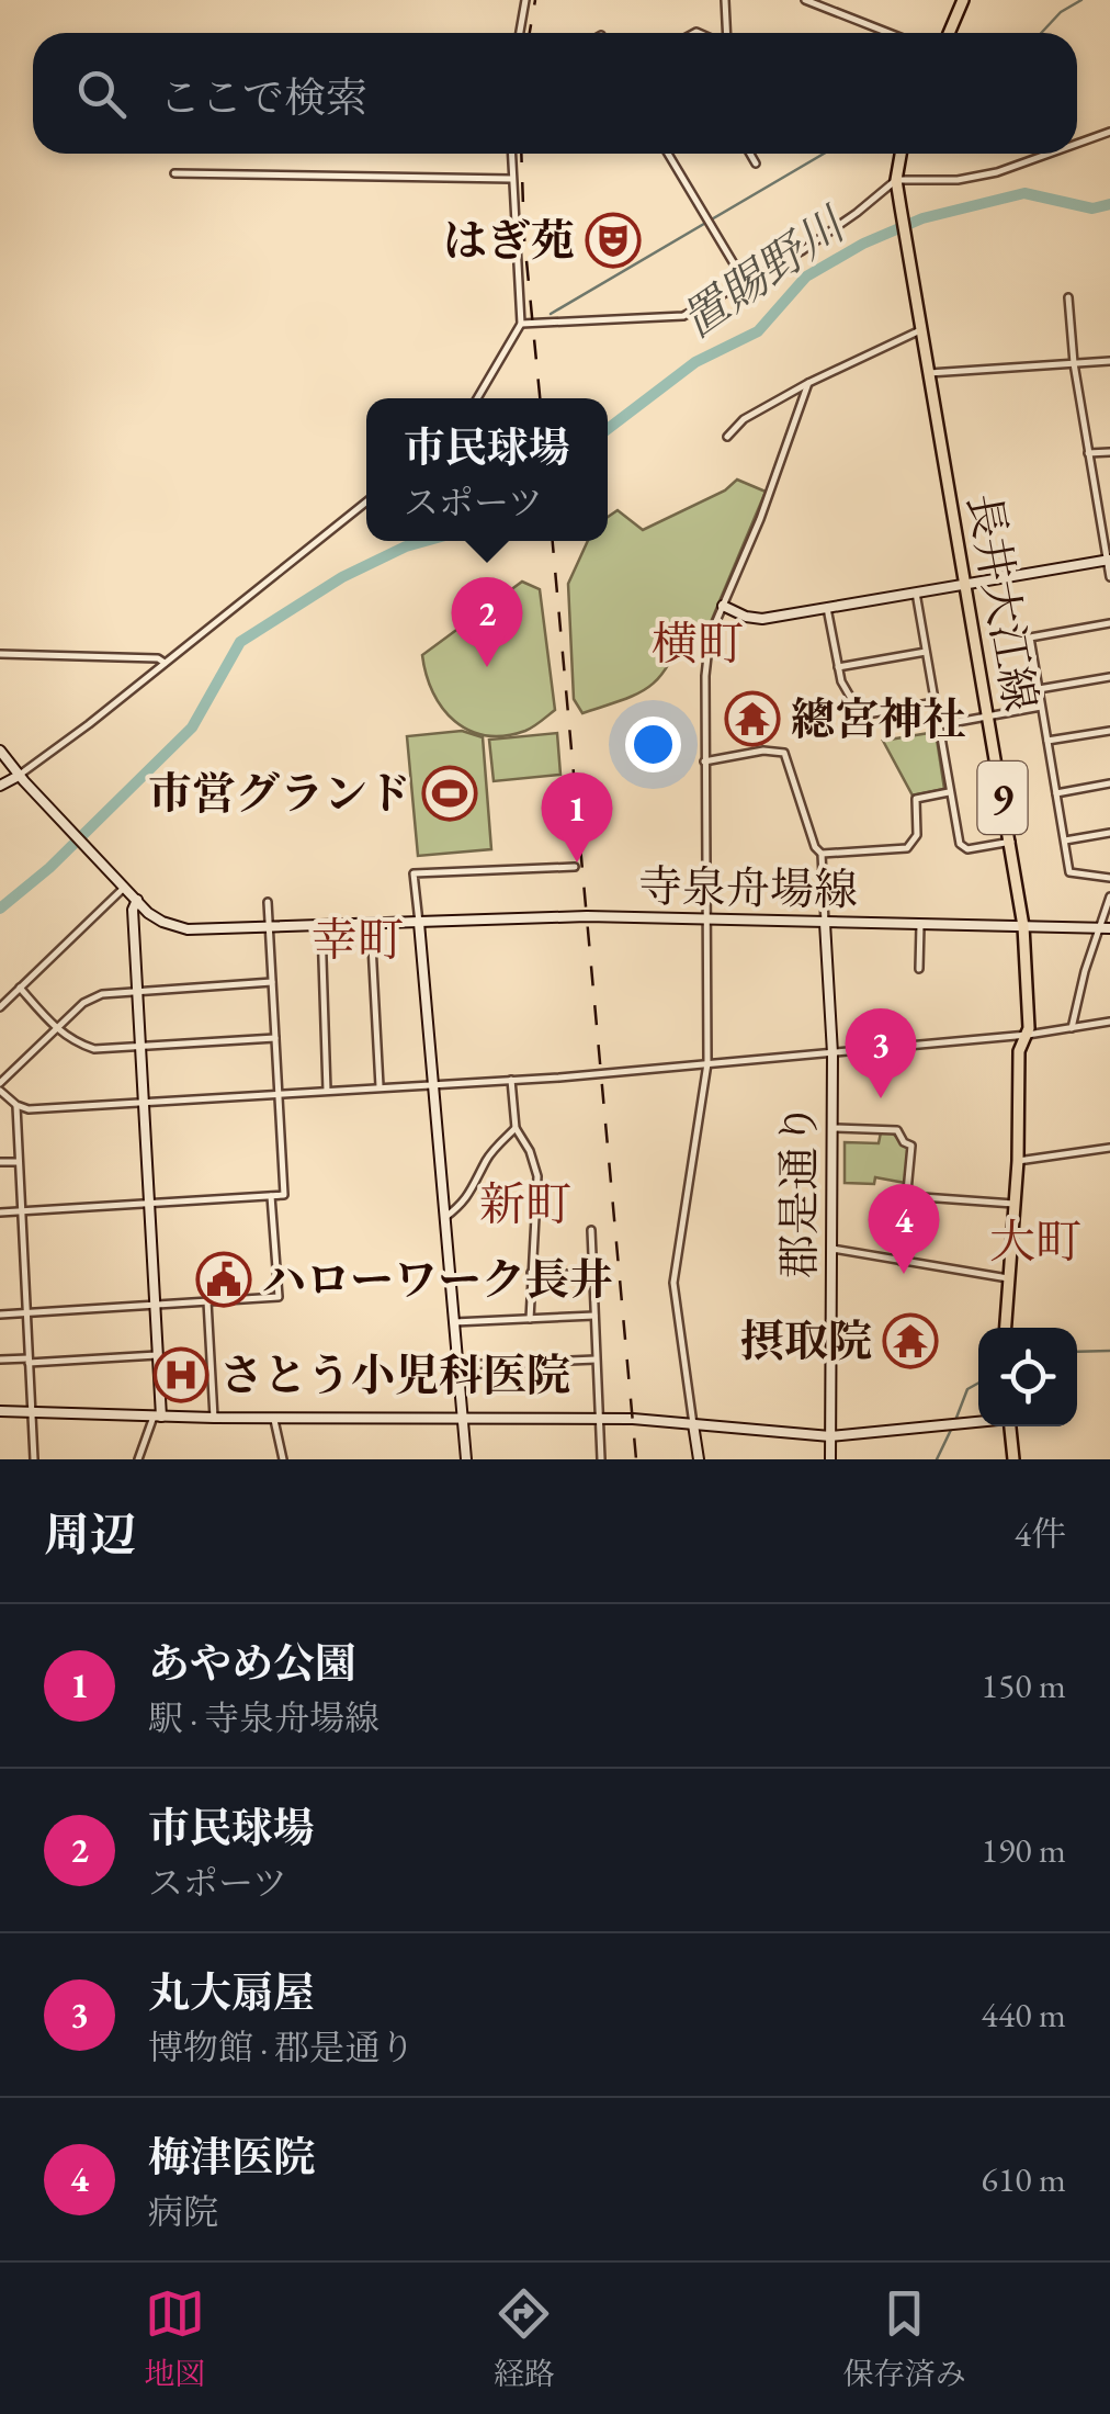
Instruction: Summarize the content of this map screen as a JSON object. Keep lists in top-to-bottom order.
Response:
{
  "streets": {
    "main road": ["長井大江線", "9"],
    "street": ["寺泉舟場線", "郡是通り"]
  },
  "crossings": [
    ["長井大江線", "寺泉舟場線"],
    ["寺泉舟場線", "郡是通り"]
  ],
  "districts": [
    "横町",
    "幸町",
    "新町",
    "大町"
  ],
  "water": ["置賜野川"],
  "places": {
    "theatre": ["はぎ苑"],
    "temple": ["總宮神社", "摂取院"],
    "sports": ["市営グランド"],
    "public building": ["ハローワーク長井"],
    "hospital": ["さとう小児科医院"]
  },
  "page": {
    "search": "ここで検索",
    "popup": ["市民球場", "スポーツ"],
    "pins": [
      "2",
      "1",
      "3",
      "4"
    ],
    "heading": ["周辺", "4件"],
    "list": [
      {
        "mark": "1",
        "name": "あやめ公園",
        "note": "駅 · 寺泉舟場線",
        "value": "150 m"
      },
      {
        "mark": "2",
        "name": "市民球場",
        "note": "スポーツ",
        "value": "190 m"
      },
      {
        "mark": "3",
        "name": "丸大扇屋",
        "note": "博物館 · 郡是通り",
        "value": "440 m"
      },
      {
        "mark": "4",
        "name": "梅津医院",
        "note": "病院",
        "value": "610 m"
      }
    ],
    "nav": ["地図", "経路", "保存済み"]
  }
}
